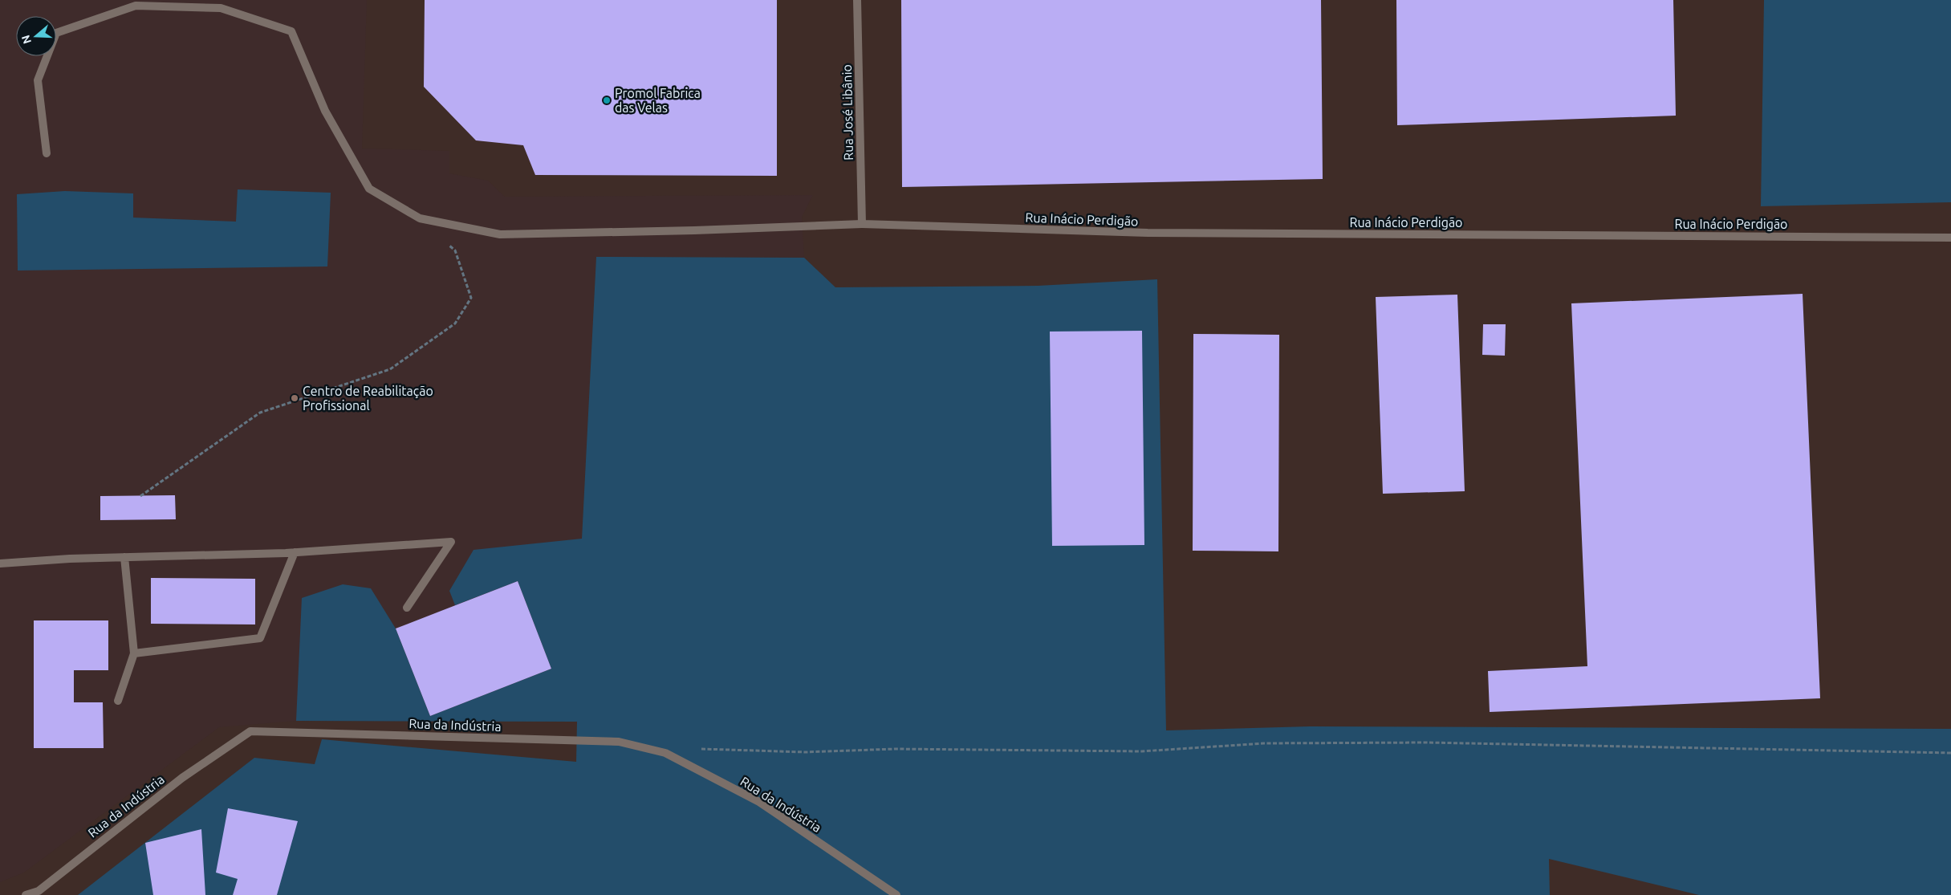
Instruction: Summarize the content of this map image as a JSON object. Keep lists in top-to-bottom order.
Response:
{
  "streets": {
    "street": ["Rua José Libânio", "Rua Inácio Perdigão", "Rua da Indústria"]
  },
  "crossings": [
    ["Rua José Libânio", "Rua Inácio Perdigão"]
  ],
  "places": ["Promol Fabrica das Velas", "Centro de Reabilitação Profissional"],
  "north": "left"
}
